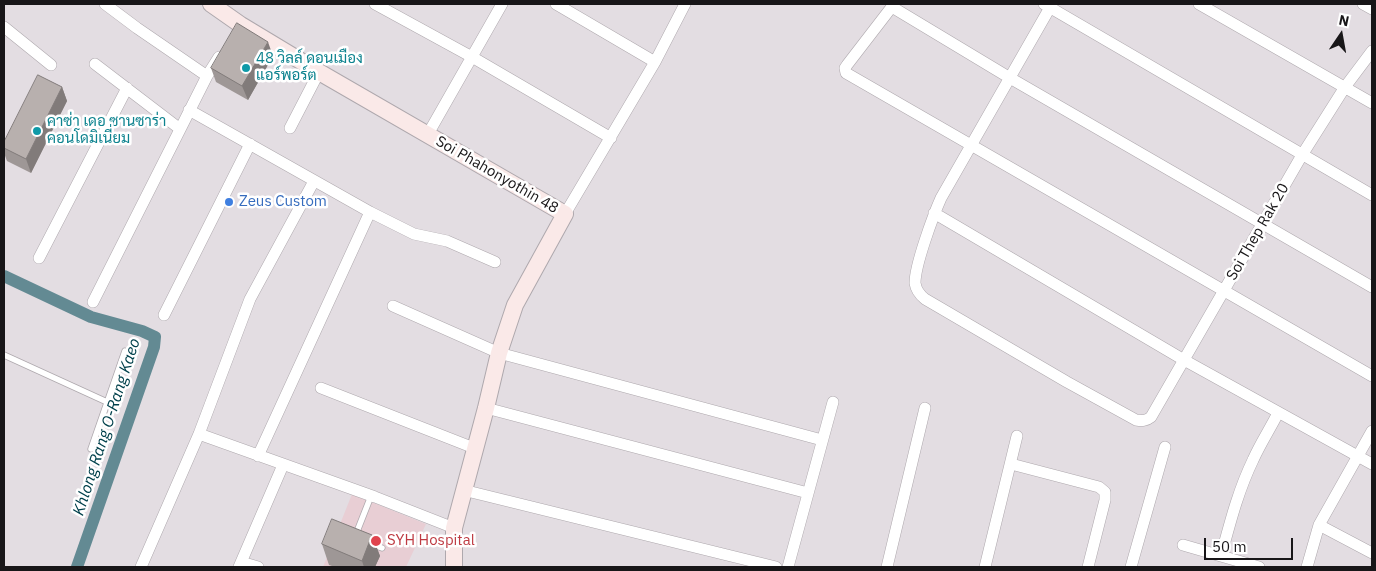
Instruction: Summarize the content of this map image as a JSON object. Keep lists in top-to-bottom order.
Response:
{
  "streets": {
    "street": ["Soi Phahonyothin 48", "Soi Thep Rak 20"]
  },
  "water": ["Khlong Rang O-Rang Kaeo"],
  "places": [
    "48 วิลล์ ดอนเมือง แอร์พอร์ต",
    "คาซ่า เดอ ซานซาร่า คอนโดมิเนี่ยม",
    "Zeus Custom",
    "SYH Hospital"
  ],
  "scale_bar": "50 m",
  "north": "top"
}
